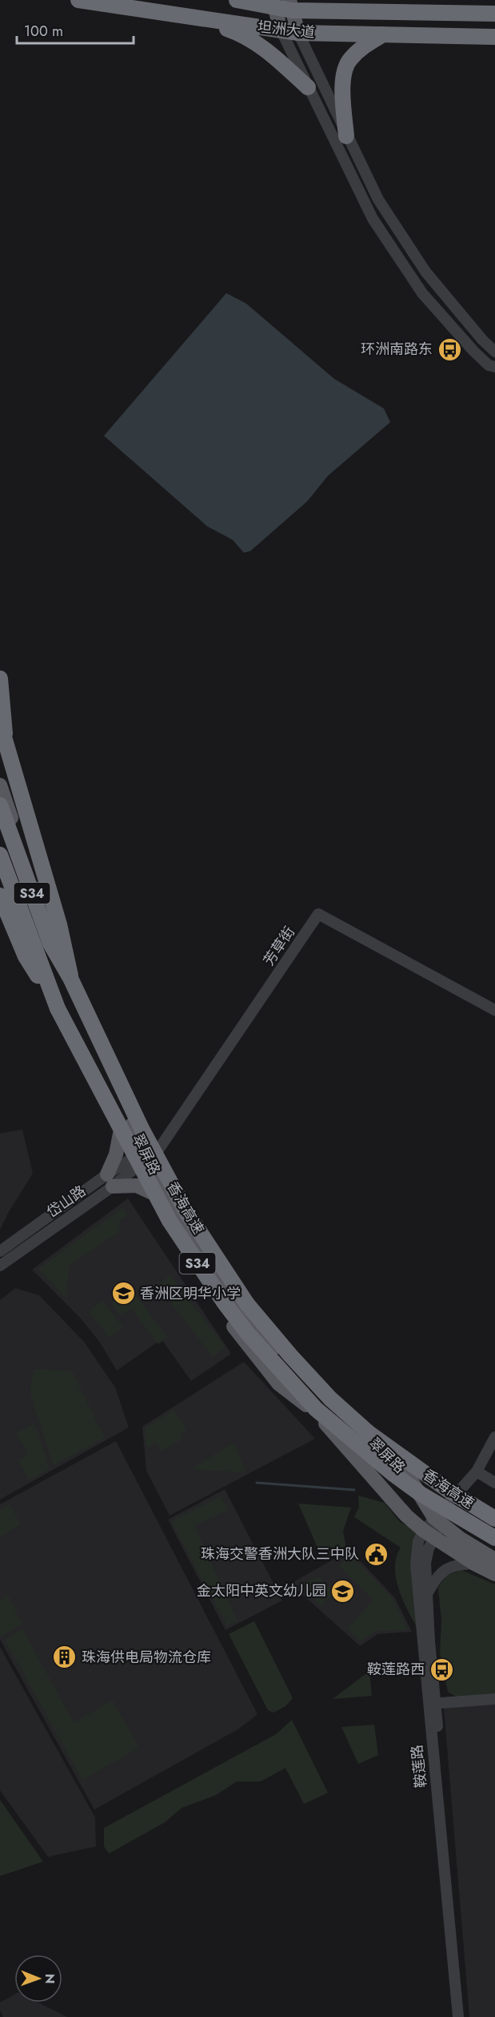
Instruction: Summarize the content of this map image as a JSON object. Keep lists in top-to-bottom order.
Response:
{
  "streets": {
    "highway": ["坦洲大道", "S34", "香海高速"],
    "main road": ["翠屏路"],
    "street": ["芳草街", "岱山路", "鞍莲路"]
  },
  "crossings": [
    ["芳草街", "翠屏路"],
    ["芳草街", "岱山路"],
    ["翠屏路", "岱山路"],
    ["翠屏路", "鞍莲路"]
  ],
  "places": {
    "bus stop": ["环洲南路东", "鞍莲路西"],
    "school or university": ["香洲区明华小学", "金太阳中英文幼儿园"],
    "public building": ["珠海交警香洲大队三中队"],
    "building": ["珠海供电局物流仓库"]
  },
  "scale_bar": "100 m",
  "north": "right"
}
